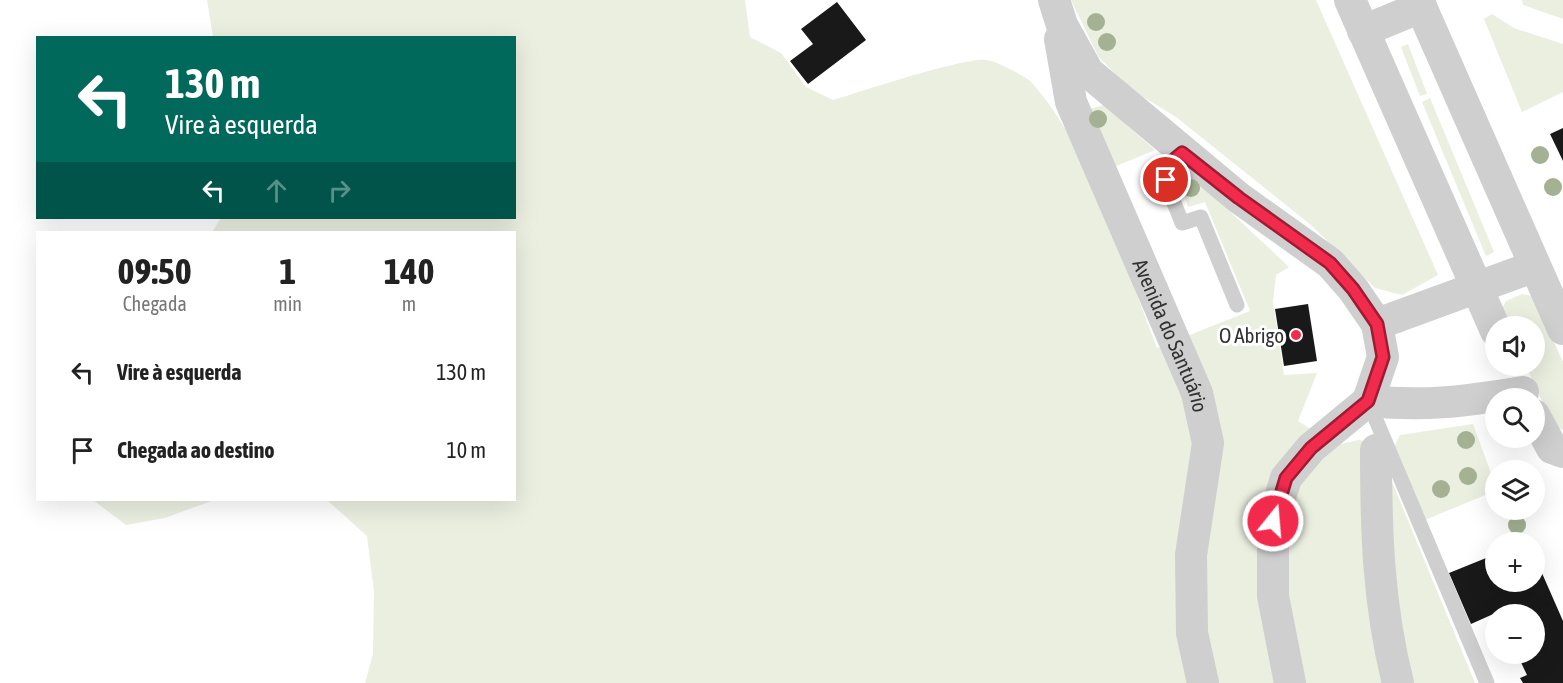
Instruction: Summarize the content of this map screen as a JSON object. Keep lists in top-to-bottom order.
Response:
{
  "streets": {
    "street": ["Avenida do Santuário"]
  },
  "places": ["O Abrigo"],
  "page": {
    "turn": ["130 m", "Vire à esquerda"],
    "eta": [
      "09:50",
      "Chegada",
      "1",
      "min",
      "140",
      "m"
    ],
    "map_buttons": ["+", "−"],
    "list": [
      {
        "name": "Vire à esquerda",
        "value": "130 m"
      },
      {
        "name": "Chegada ao destino",
        "value": "10 m"
      }
    ]
  }
}
